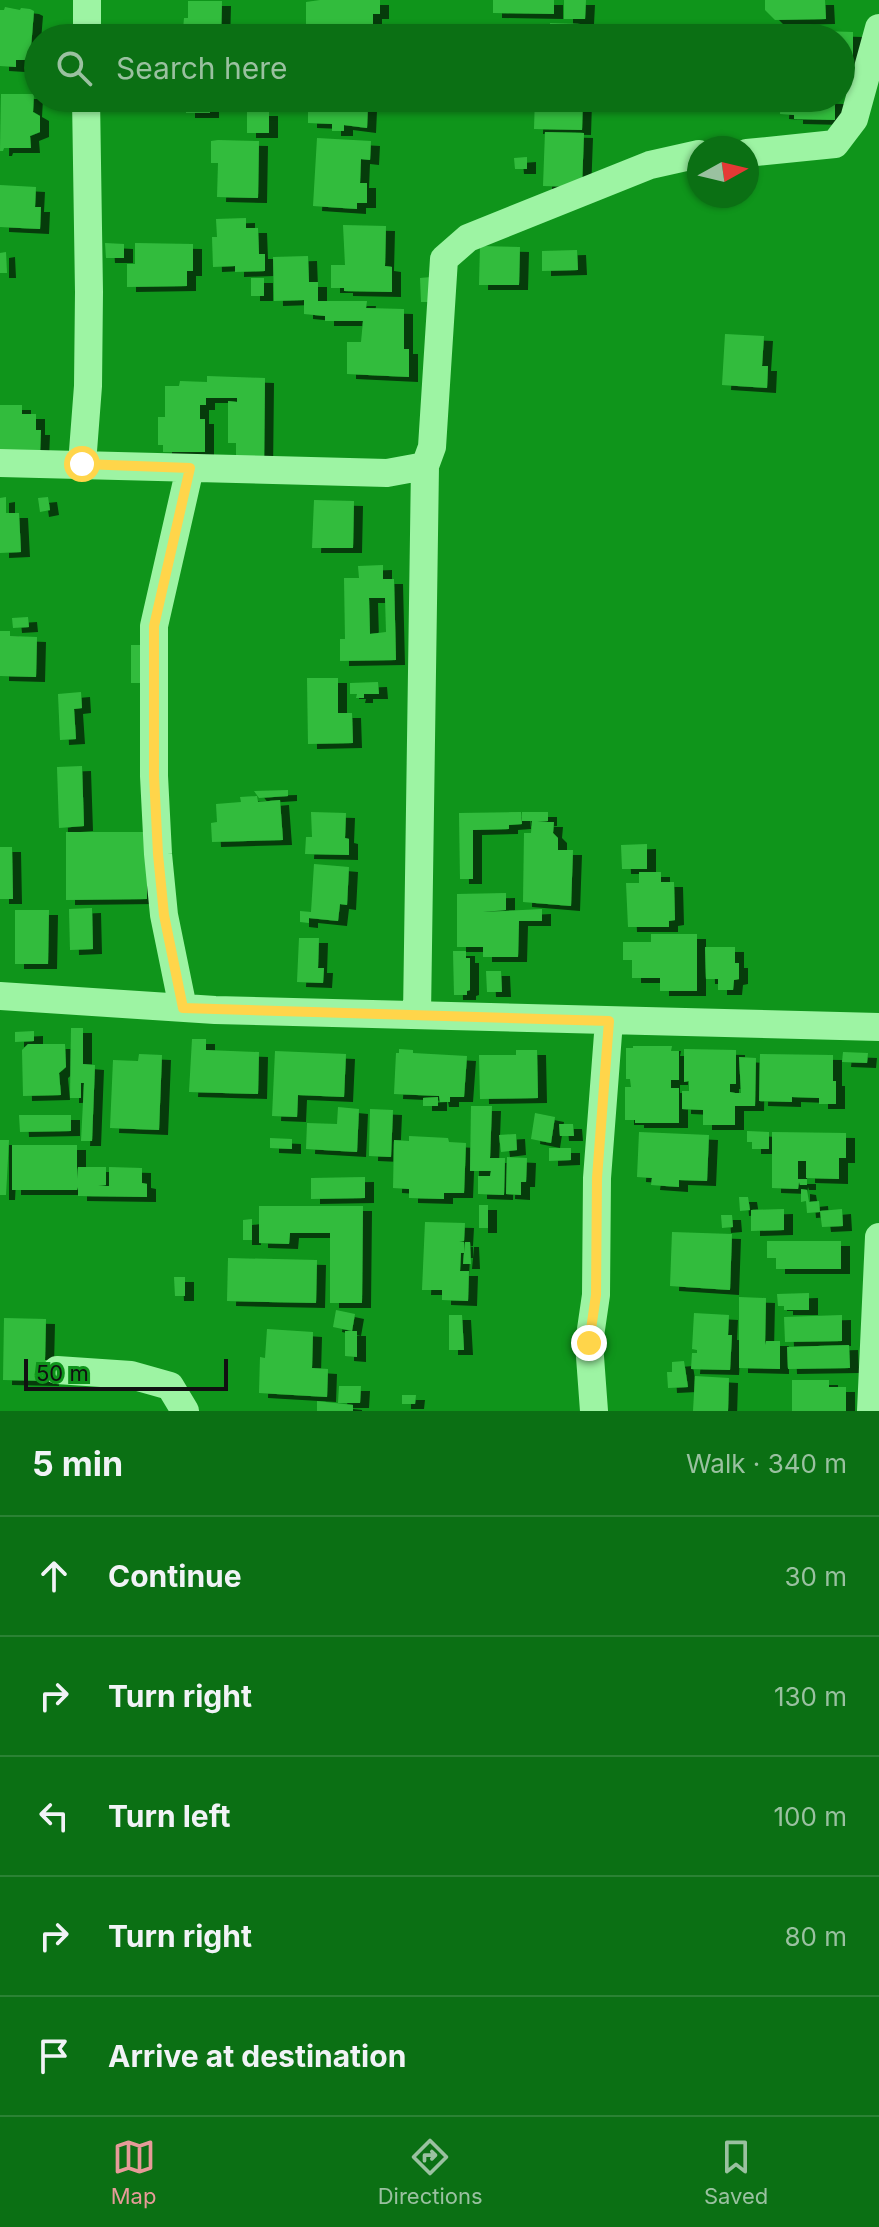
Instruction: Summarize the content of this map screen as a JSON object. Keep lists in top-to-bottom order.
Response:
{
  "scale_bar": "50 m",
  "north": "right",
  "page": {
    "search": "Search here",
    "scale": "50 m",
    "heading": ["5 min", "Walk · 340 m"],
    "list": [
      ["Continue", "30 m"],
      ["Turn right", "130 m"],
      ["Turn left", "100 m"],
      ["Turn right", "80 m"],
      "Arrive at destination"
    ],
    "nav": ["Map", "Directions", "Saved"]
  }
}
